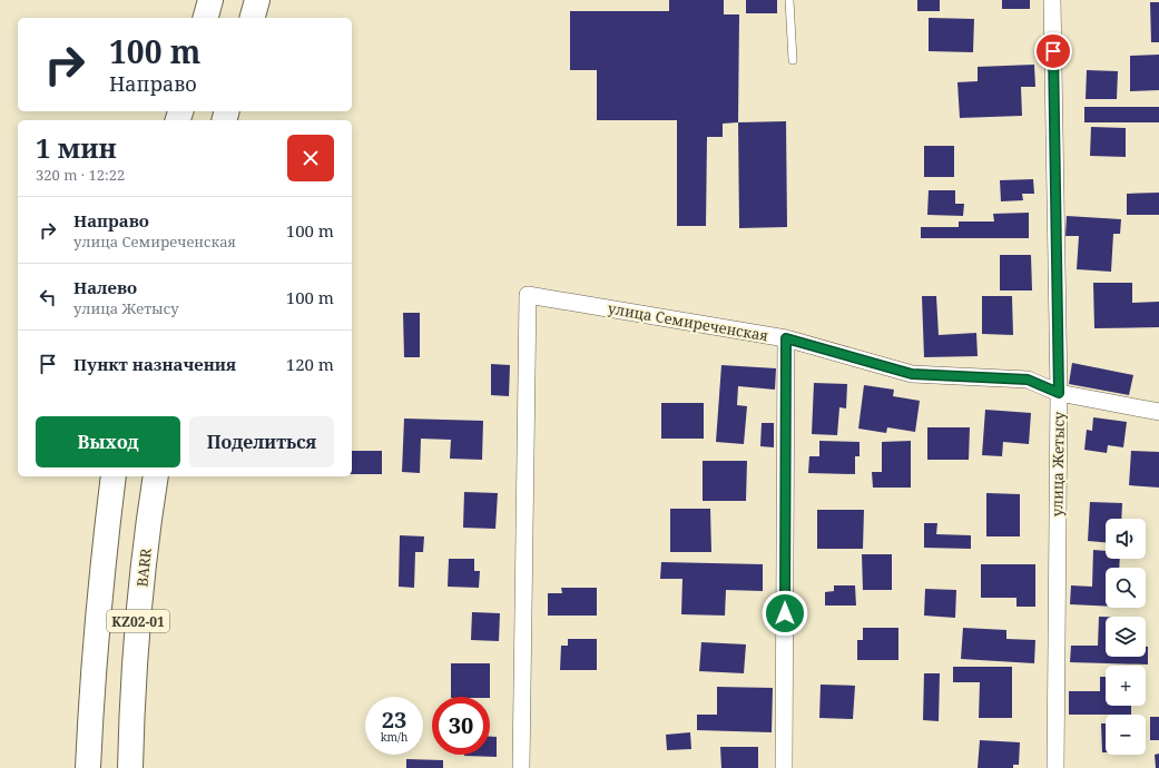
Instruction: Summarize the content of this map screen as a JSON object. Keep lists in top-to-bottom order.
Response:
{
  "streets": {
    "highway": ["BARR", "KZ02-01"],
    "street": ["улица Семиреченская", "улица Жетысу"]
  },
  "crossings": [
    ["улица Семиреченская", "улица Жетысу"]
  ],
  "page": {
    "turn": ["100 m", "Направо"],
    "heading": ["1 мин", "320 m · 12:22"],
    "list": [
      {
        "name": "Направо",
        "note": "улица Семиреченская",
        "value": "100 m"
      },
      {
        "name": "Налево",
        "note": "улица Жетысу",
        "value": "100 m"
      },
      {
        "name": "Пункт назначения",
        "value": "120 m"
      }
    ],
    "buttons": ["Выход", "Поделиться"],
    "map_buttons": ["+", "−"],
    "speed": "23 km/h",
    "limit": "30"
  }
}
